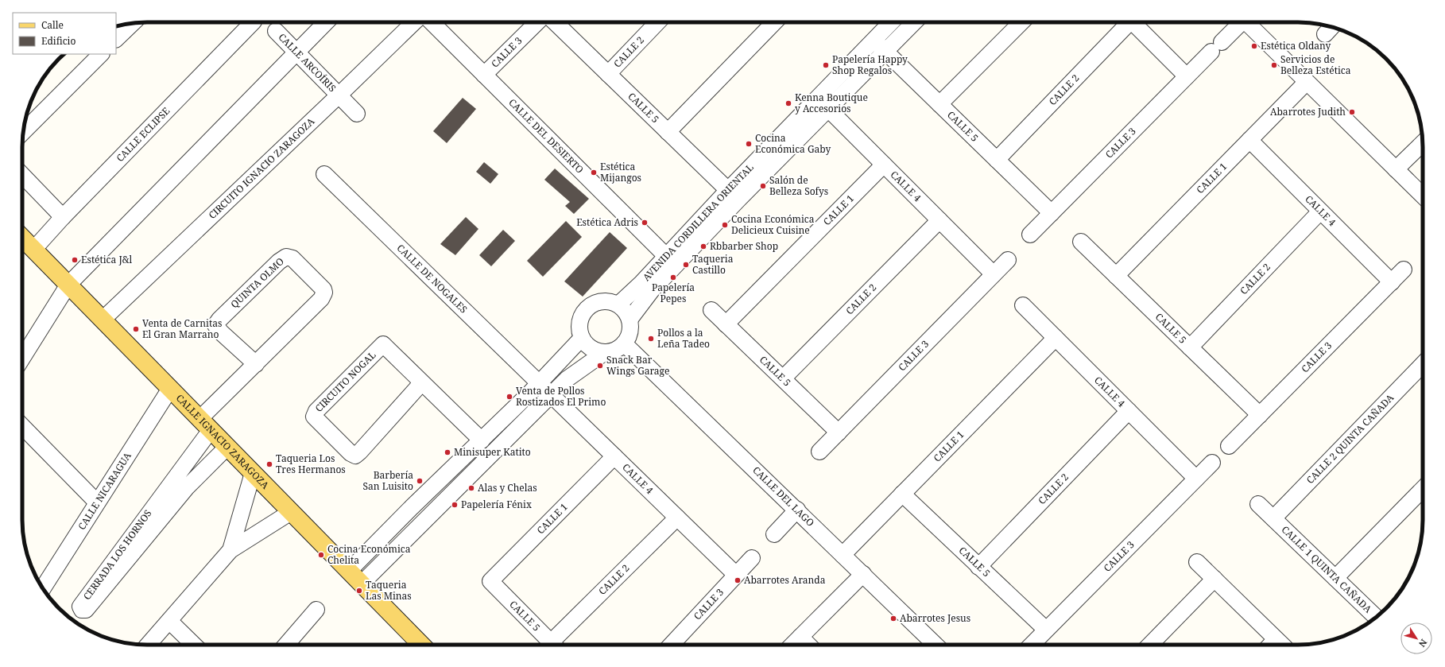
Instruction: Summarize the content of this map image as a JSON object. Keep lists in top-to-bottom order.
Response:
{
  "streets": {
    "main road": ["CALLE IGNACIO ZARAGOZA"],
    "street": [
      "CALLE 2",
      "CALLE 3",
      "CALLE ARCOÍRIS",
      "CALLE 5",
      "CALLE ECLIPSE",
      "CALLE DEL DESIERTO",
      "CIRCUITO IGNACIO ZARAGOZA",
      "CALLE 1",
      "CALLE 4",
      "AVENIDA CORDILLERA ORIENTAL",
      "CALLE DE NOGALES",
      "QUINTA OLMO",
      "CIRCUITO NOGAL",
      "CALLE 2 QUINTA CAÑADA",
      "CALLE NICARAGUA",
      "CALLE DEL LAGO",
      "CERRADA LOS HORNOS",
      "CALLE 1 QUINTA CAÑADA"
    ]
  },
  "crossings": [
    ["CALLE 2", "CALLE 5"],
    ["CALLE 2", "CALLE 4"],
    ["CALLE 3", "CALLE 5"],
    ["CALLE 3", "CALLE DEL DESIERTO"],
    ["CALLE 3", "CALLE 4"],
    ["CALLE ARCOÍRIS", "CIRCUITO IGNACIO ZARAGOZA"],
    ["CALLE 5", "CALLE 1"],
    ["CALLE 5", "AVENIDA CORDILLERA ORIENTAL"],
    ["CALLE ECLIPSE", "CALLE IGNACIO ZARAGOZA"],
    ["CALLE DEL DESIERTO", "AVENIDA CORDILLERA ORIENTAL"],
    ["CIRCUITO IGNACIO ZARAGOZA", "CALLE IGNACIO ZARAGOZA"],
    ["CALLE 1", "CALLE 4"],
    ["CALLE 1", "CALLE DEL LAGO"],
    ["CALLE 4", "AVENIDA CORDILLERA ORIENTAL"],
    ["CALLE 4", "CALLE DE NOGALES"],
    ["AVENIDA CORDILLERA ORIENTAL", "CALLE DEL LAGO"],
    ["QUINTA OLMO", "CALLE IGNACIO ZARAGOZA"],
    ["QUINTA OLMO", "CERRADA LOS HORNOS"],
    ["CALLE 2 QUINTA CAÑADA", "CALLE 1 QUINTA CAÑADA"],
    ["CALLE IGNACIO ZARAGOZA", "CALLE NICARAGUA"],
    ["CALLE IGNACIO ZARAGOZA", "CERRADA LOS HORNOS"]
  ],
  "places": [
    "Estética Oldany",
    "Papelería Happy Shop Regalos",
    "Servicios de Belleza Estética",
    "Kenna Boutique y Accesorios",
    "Abarrotes Judith",
    "Cocina Económica Gaby",
    "Estética Mijangos",
    "Salón de Belleza Sofys",
    "Estética Adris",
    "Cocina Económica Delicieux Cuisine",
    "Rbbarber Shop",
    "Estética J&l",
    "Taqueria Castillo",
    "Papelería Pepes",
    "Venta de Carnitas El Gran Marrano",
    "Pollos a la Leña Tadeo",
    "Snack Bar Wings Garage",
    "Venta de Pollos Rostizados El Primo",
    "Minisuper Katito",
    "Taqueria Los Tres Hermanos",
    "Barbería San Luisito",
    "Alas y Chelas",
    "Papelería Fénix",
    "Cocina Económica Chelita",
    "Abarrotes Aranda",
    "Taqueria Las Minas",
    "Abarrotes Jesus"
  ],
  "legend": ["Calle", "Edificio"],
  "north": "bottom right"
}
